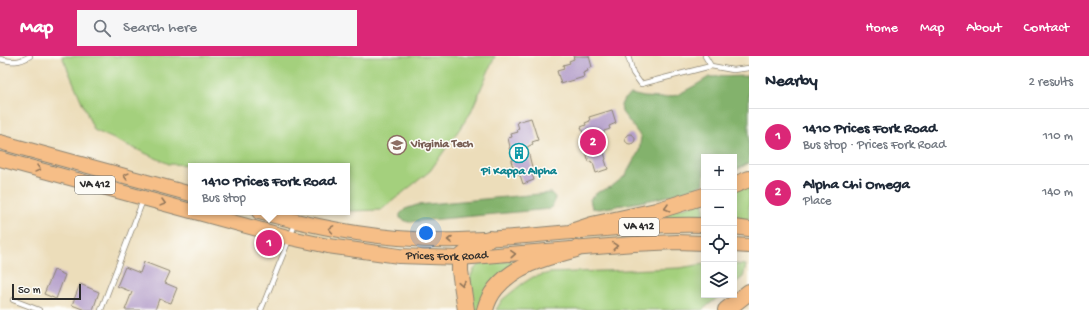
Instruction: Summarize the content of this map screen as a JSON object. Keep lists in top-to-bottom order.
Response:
{
  "streets": {
    "main road": ["VA 412", "Prices Fork Road"]
  },
  "places": {
    "school or university": ["Virginia Tech"],
    "building": ["Pi Kappa Alpha"]
  },
  "scale_bar": "50 m",
  "page": {
    "header": "Map",
    "search": "Search here",
    "nav": [
      "Home",
      "Map",
      "About",
      "Contact"
    ],
    "heading": ["Nearby", "2 results"],
    "list": [
      {
        "mark": "1",
        "name": "1410 Prices Fork Road",
        "note": "Bus stop · Prices Fork Road",
        "value": "110 m"
      },
      {
        "mark": "2",
        "name": "Alpha Chi Omega",
        "note": "Place",
        "value": "140 m"
      }
    ],
    "pins": ["2", "1"],
    "map_buttons": ["+", "−"],
    "popup": ["1410 Prices Fork Road", "Bus stop"],
    "scale": "50 m"
  }
}
